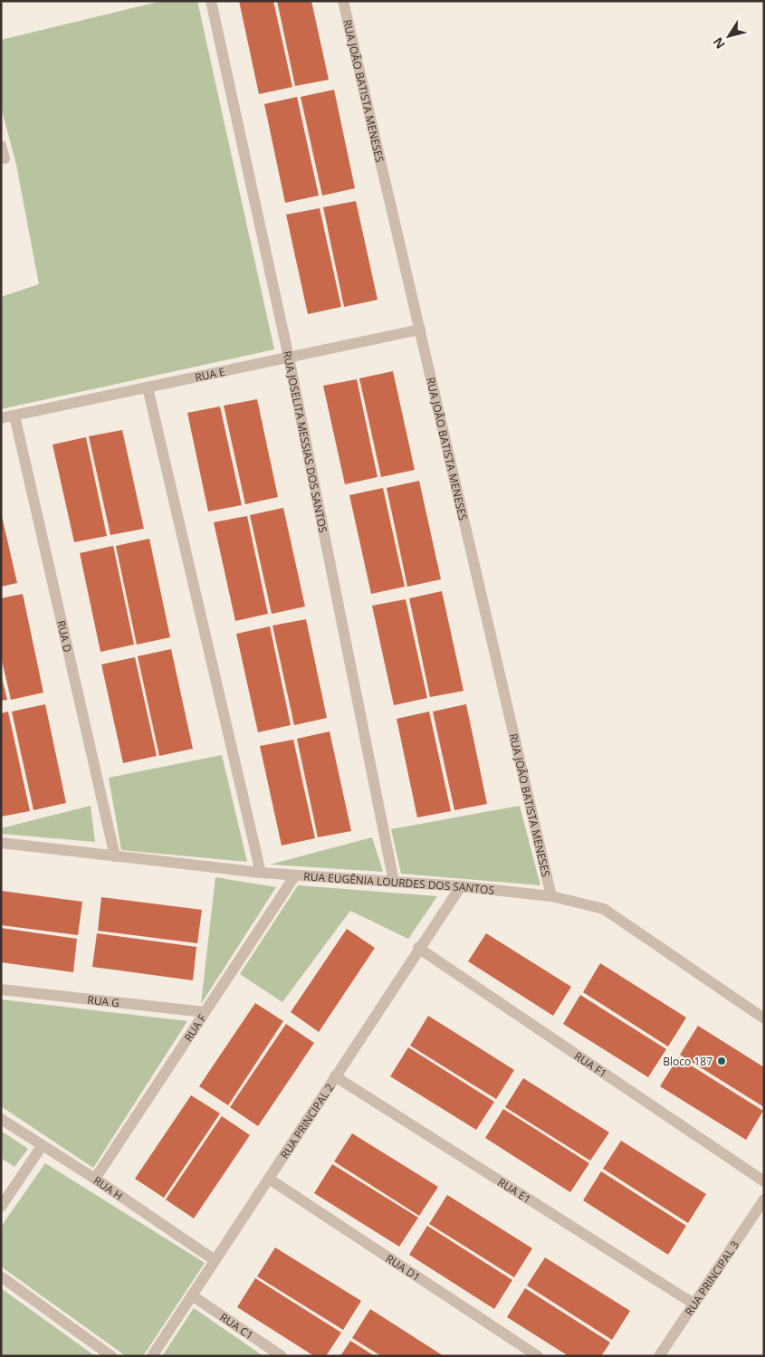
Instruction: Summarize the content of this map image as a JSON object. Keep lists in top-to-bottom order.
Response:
{
  "streets": {
    "street": [
      "RUA JOÃO BATISTA MENESES",
      "RUA E",
      "RUA JOSELITA MESSIAS DOS SANTOS",
      "RUA D",
      "RUA EUGÊNIA LOURDES DOS SANTOS",
      "RUA G",
      "RUA F",
      "RUA F1",
      "RUA PRINCIPAL 2",
      "RUA H",
      "RUA E1",
      "RUA D1",
      "RUA PRINCIPAL 3",
      "RUA C1"
    ]
  },
  "crossings": [
    ["RUA JOÃO BATISTA MENESES", "RUA E"],
    ["RUA JOÃO BATISTA MENESES", "RUA EUGÊNIA LOURDES DOS SANTOS"],
    ["RUA E", "RUA JOSELITA MESSIAS DOS SANTOS"],
    ["RUA E", "RUA D"],
    ["RUA JOSELITA MESSIAS DOS SANTOS", "RUA EUGÊNIA LOURDES DOS SANTOS"],
    ["RUA D", "RUA EUGÊNIA LOURDES DOS SANTOS"],
    ["RUA EUGÊNIA LOURDES DOS SANTOS", "RUA F"],
    ["RUA EUGÊNIA LOURDES DOS SANTOS", "RUA PRINCIPAL 2"],
    ["RUA G", "RUA F"],
    ["RUA F", "RUA H"],
    ["RUA F1", "RUA PRINCIPAL 2"],
    ["RUA PRINCIPAL 2", "RUA H"],
    ["RUA PRINCIPAL 2", "RUA E1"],
    ["RUA PRINCIPAL 2", "RUA D1"],
    ["RUA PRINCIPAL 2", "RUA C1"],
    ["RUA E1", "RUA PRINCIPAL 3"]
  ],
  "places": ["Bloco 187"],
  "north": "bottom left"
}
